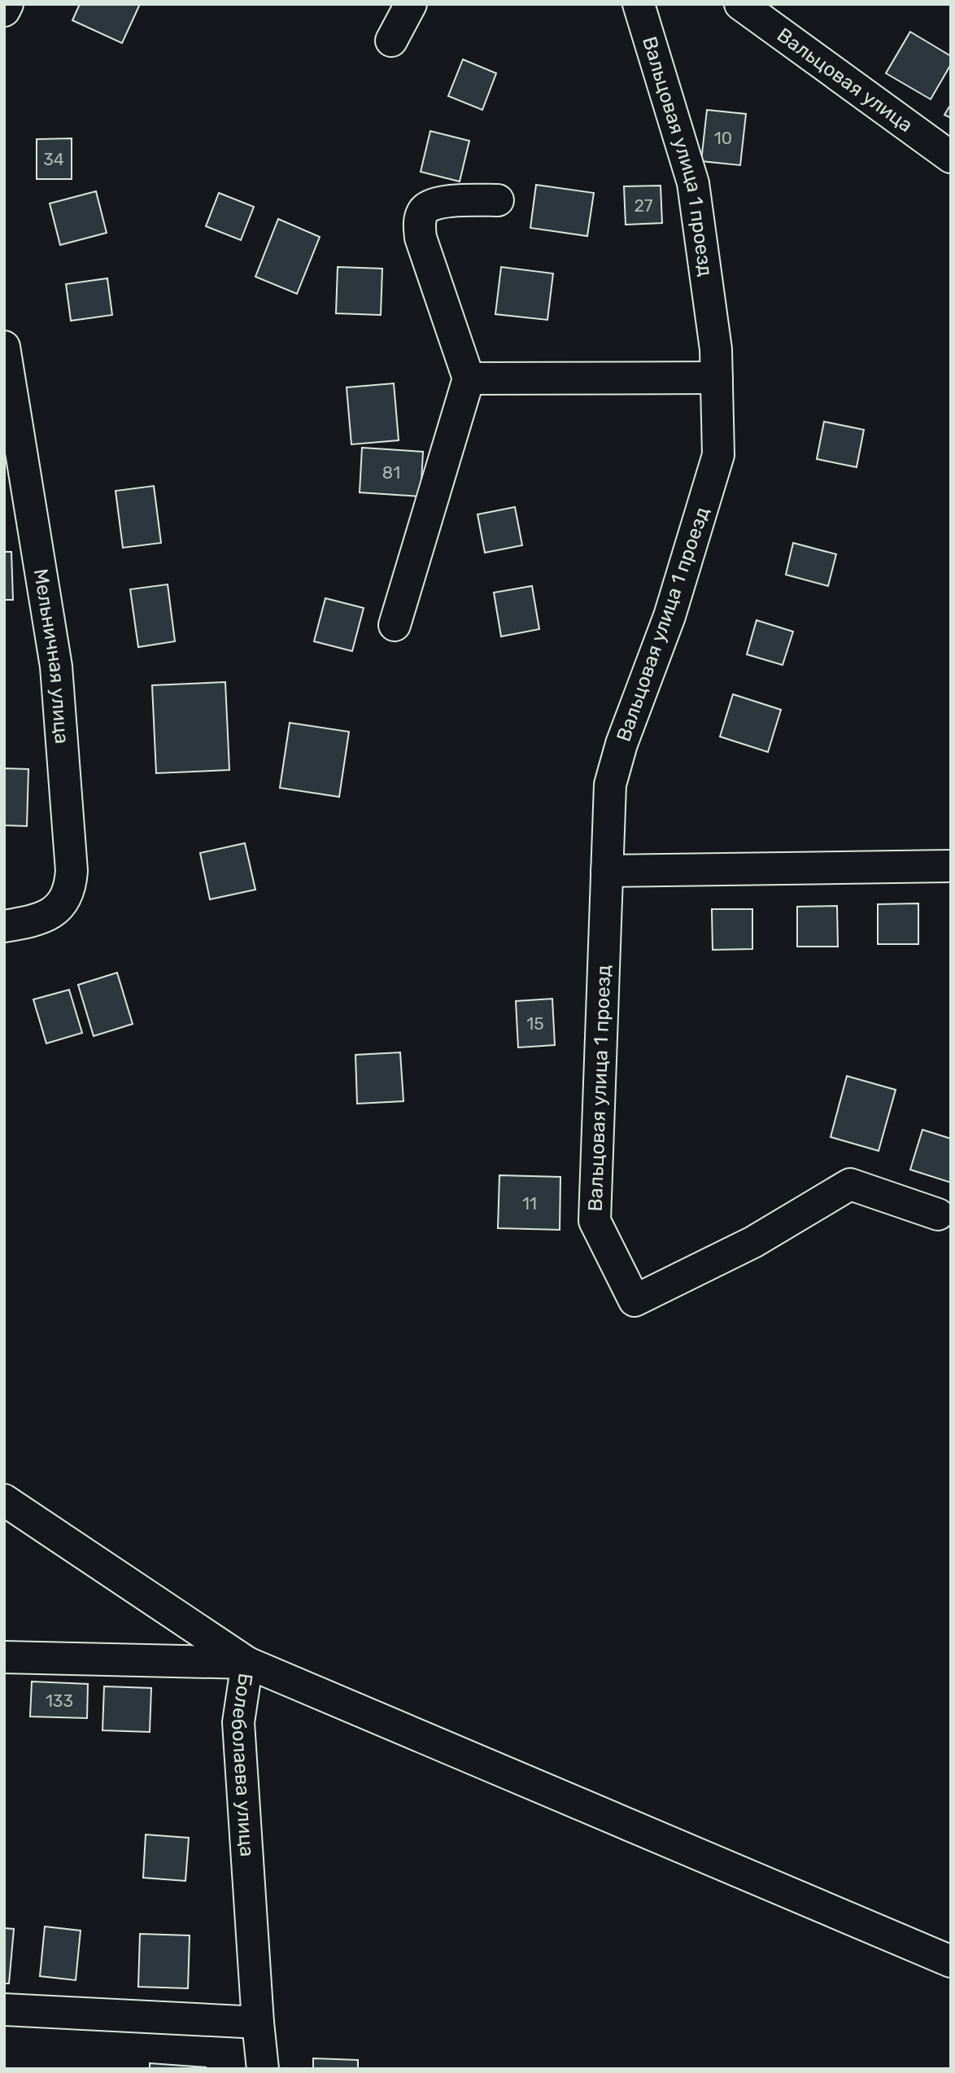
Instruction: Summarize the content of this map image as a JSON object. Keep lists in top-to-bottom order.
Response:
{
  "streets": {
    "street": [
      "Вальцовая улица",
      "Вальцовая улица 1 проезд",
      "Мельничная улица",
      "Болеболаева улица"
    ]
  },
  "house_numbers": [
    "10",
    "34",
    "27",
    "81",
    "15",
    "11",
    "133"
  ]
}
